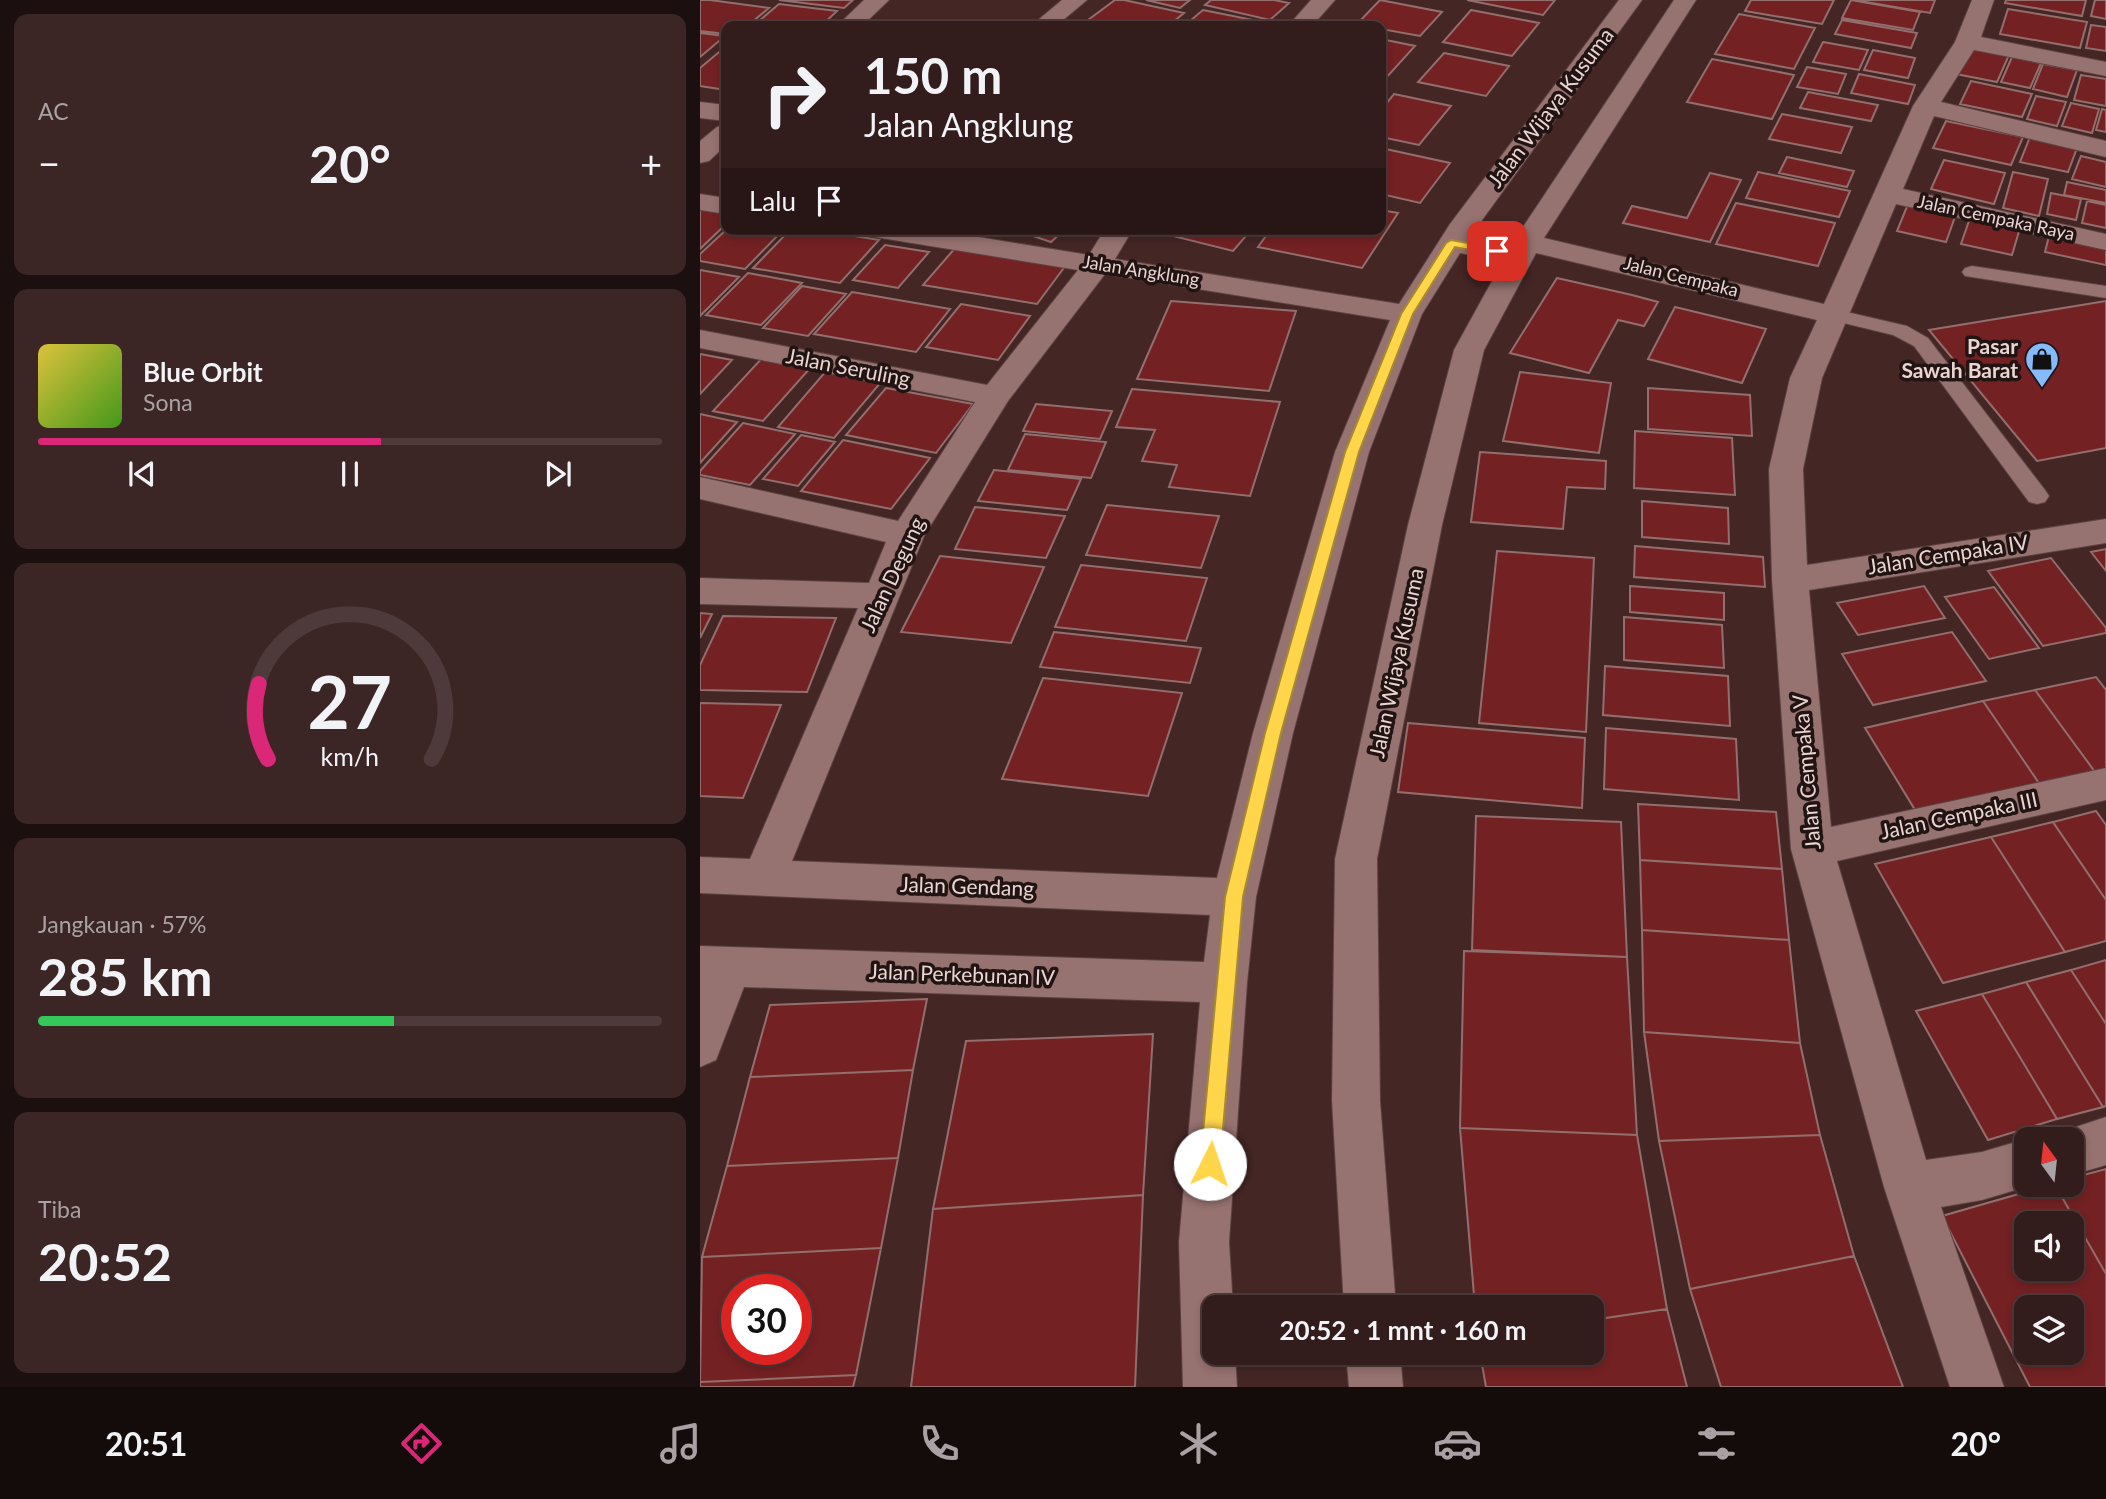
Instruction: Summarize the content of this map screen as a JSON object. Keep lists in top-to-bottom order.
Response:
{
  "streets": {
    "street": [
      "Jalan Wijaya Kusuma",
      "Jalan Cempaka Raya",
      "Jalan Angklung",
      "Jalan Cempaka",
      "Jalan Seruling",
      "Jalan Cempaka IV",
      "Jalan Degung",
      "Jalan Cempaka V",
      "Jalan Cempaka III",
      "Jalan Gendang",
      "Jalan Perkebunan IV"
    ]
  },
  "crossings": [
    ["Jalan Wijaya Kusuma", "Jalan Angklung"],
    ["Jalan Wijaya Kusuma", "Jalan Cempaka"],
    ["Jalan Wijaya Kusuma", "Jalan Gendang"],
    ["Jalan Wijaya Kusuma", "Jalan Perkebunan IV"],
    ["Jalan Cempaka Raya", "Jalan Cempaka V"],
    ["Jalan Angklung", "Jalan Degung"],
    ["Jalan Cempaka", "Jalan Cempaka V"],
    ["Jalan Seruling", "Jalan Degung"],
    ["Jalan Cempaka IV", "Jalan Cempaka V"],
    ["Jalan Degung", "Jalan Gendang"],
    ["Jalan Cempaka V", "Jalan Cempaka III"]
  ],
  "places": {
    "shop": ["Pasar Sawah Barat"]
  },
  "north": "top",
  "page": {
    "tile": [
      "AC",
      ["Jangkauan · 57%", "285 km"],
      ["Tiba", "20:52"]
    ],
    "turn": ["150 m", "Jalan Angklung"],
    "heat": ["−", "20°", "+"],
    "then": "Lalu",
    "song": ["Blue Orbit", "Sona"],
    "limit": "30",
    "trip": "20:52 · 1 mnt · 160 m",
    "tabs": ["20:51", "20°"],
    "gauge": ["27", "km/h"]
  }
}
